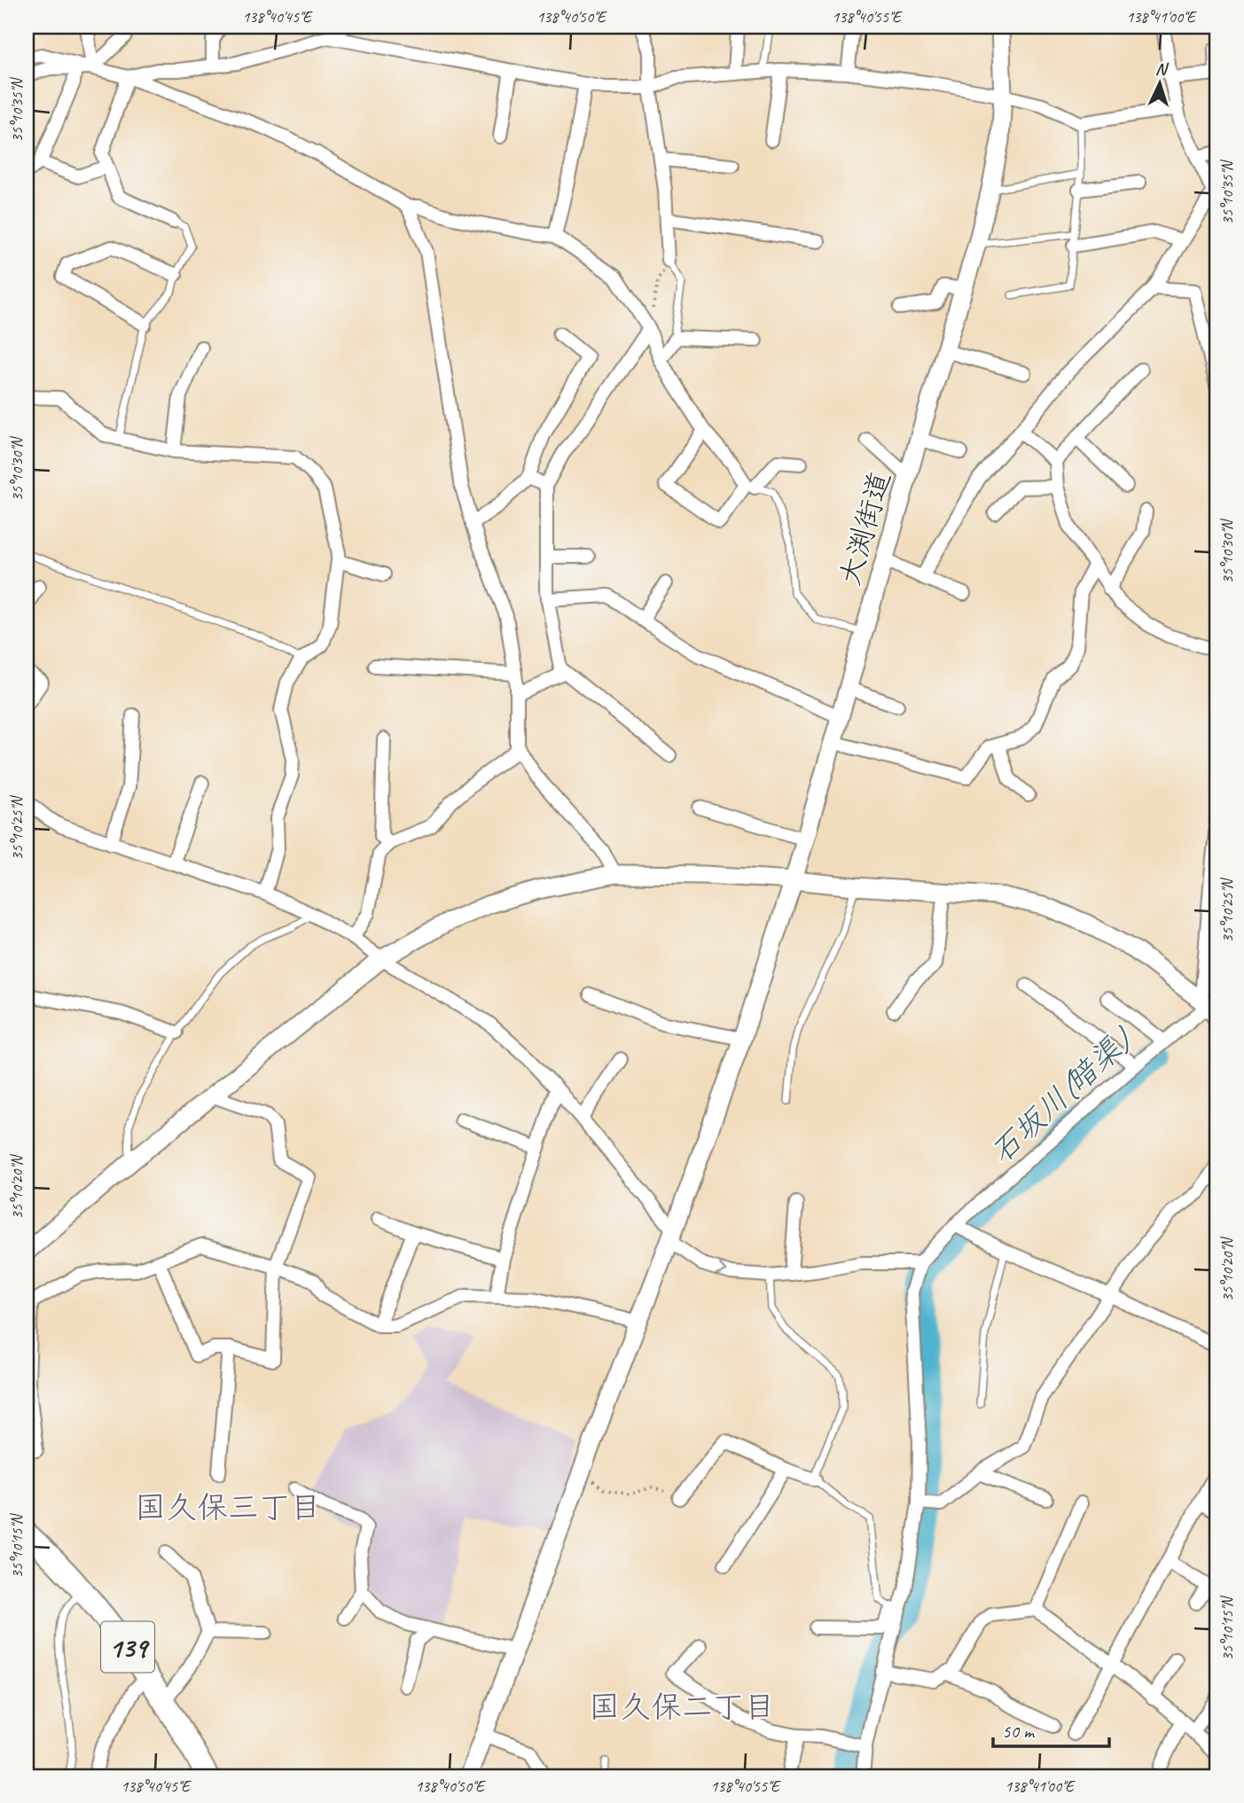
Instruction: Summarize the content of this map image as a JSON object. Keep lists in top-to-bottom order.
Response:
{
  "streets": {
    "highway": ["139"],
    "street": ["大渕街道"]
  },
  "districts": ["国久保三丁目", "国久保二丁目"],
  "water": ["石坂川(暗渠)"],
  "scale_bar": "50 m",
  "north": "top",
  "coordinates": [
    "138°40'45\"E",
    "138°40'50\"E",
    "138°40'55\"E",
    "138°41'00\"E",
    "35°10'35\"N",
    "35°10'30\"N",
    "35°10'25\"N",
    "35°10'20\"N",
    "35°10'15\"N"
  ]
}
